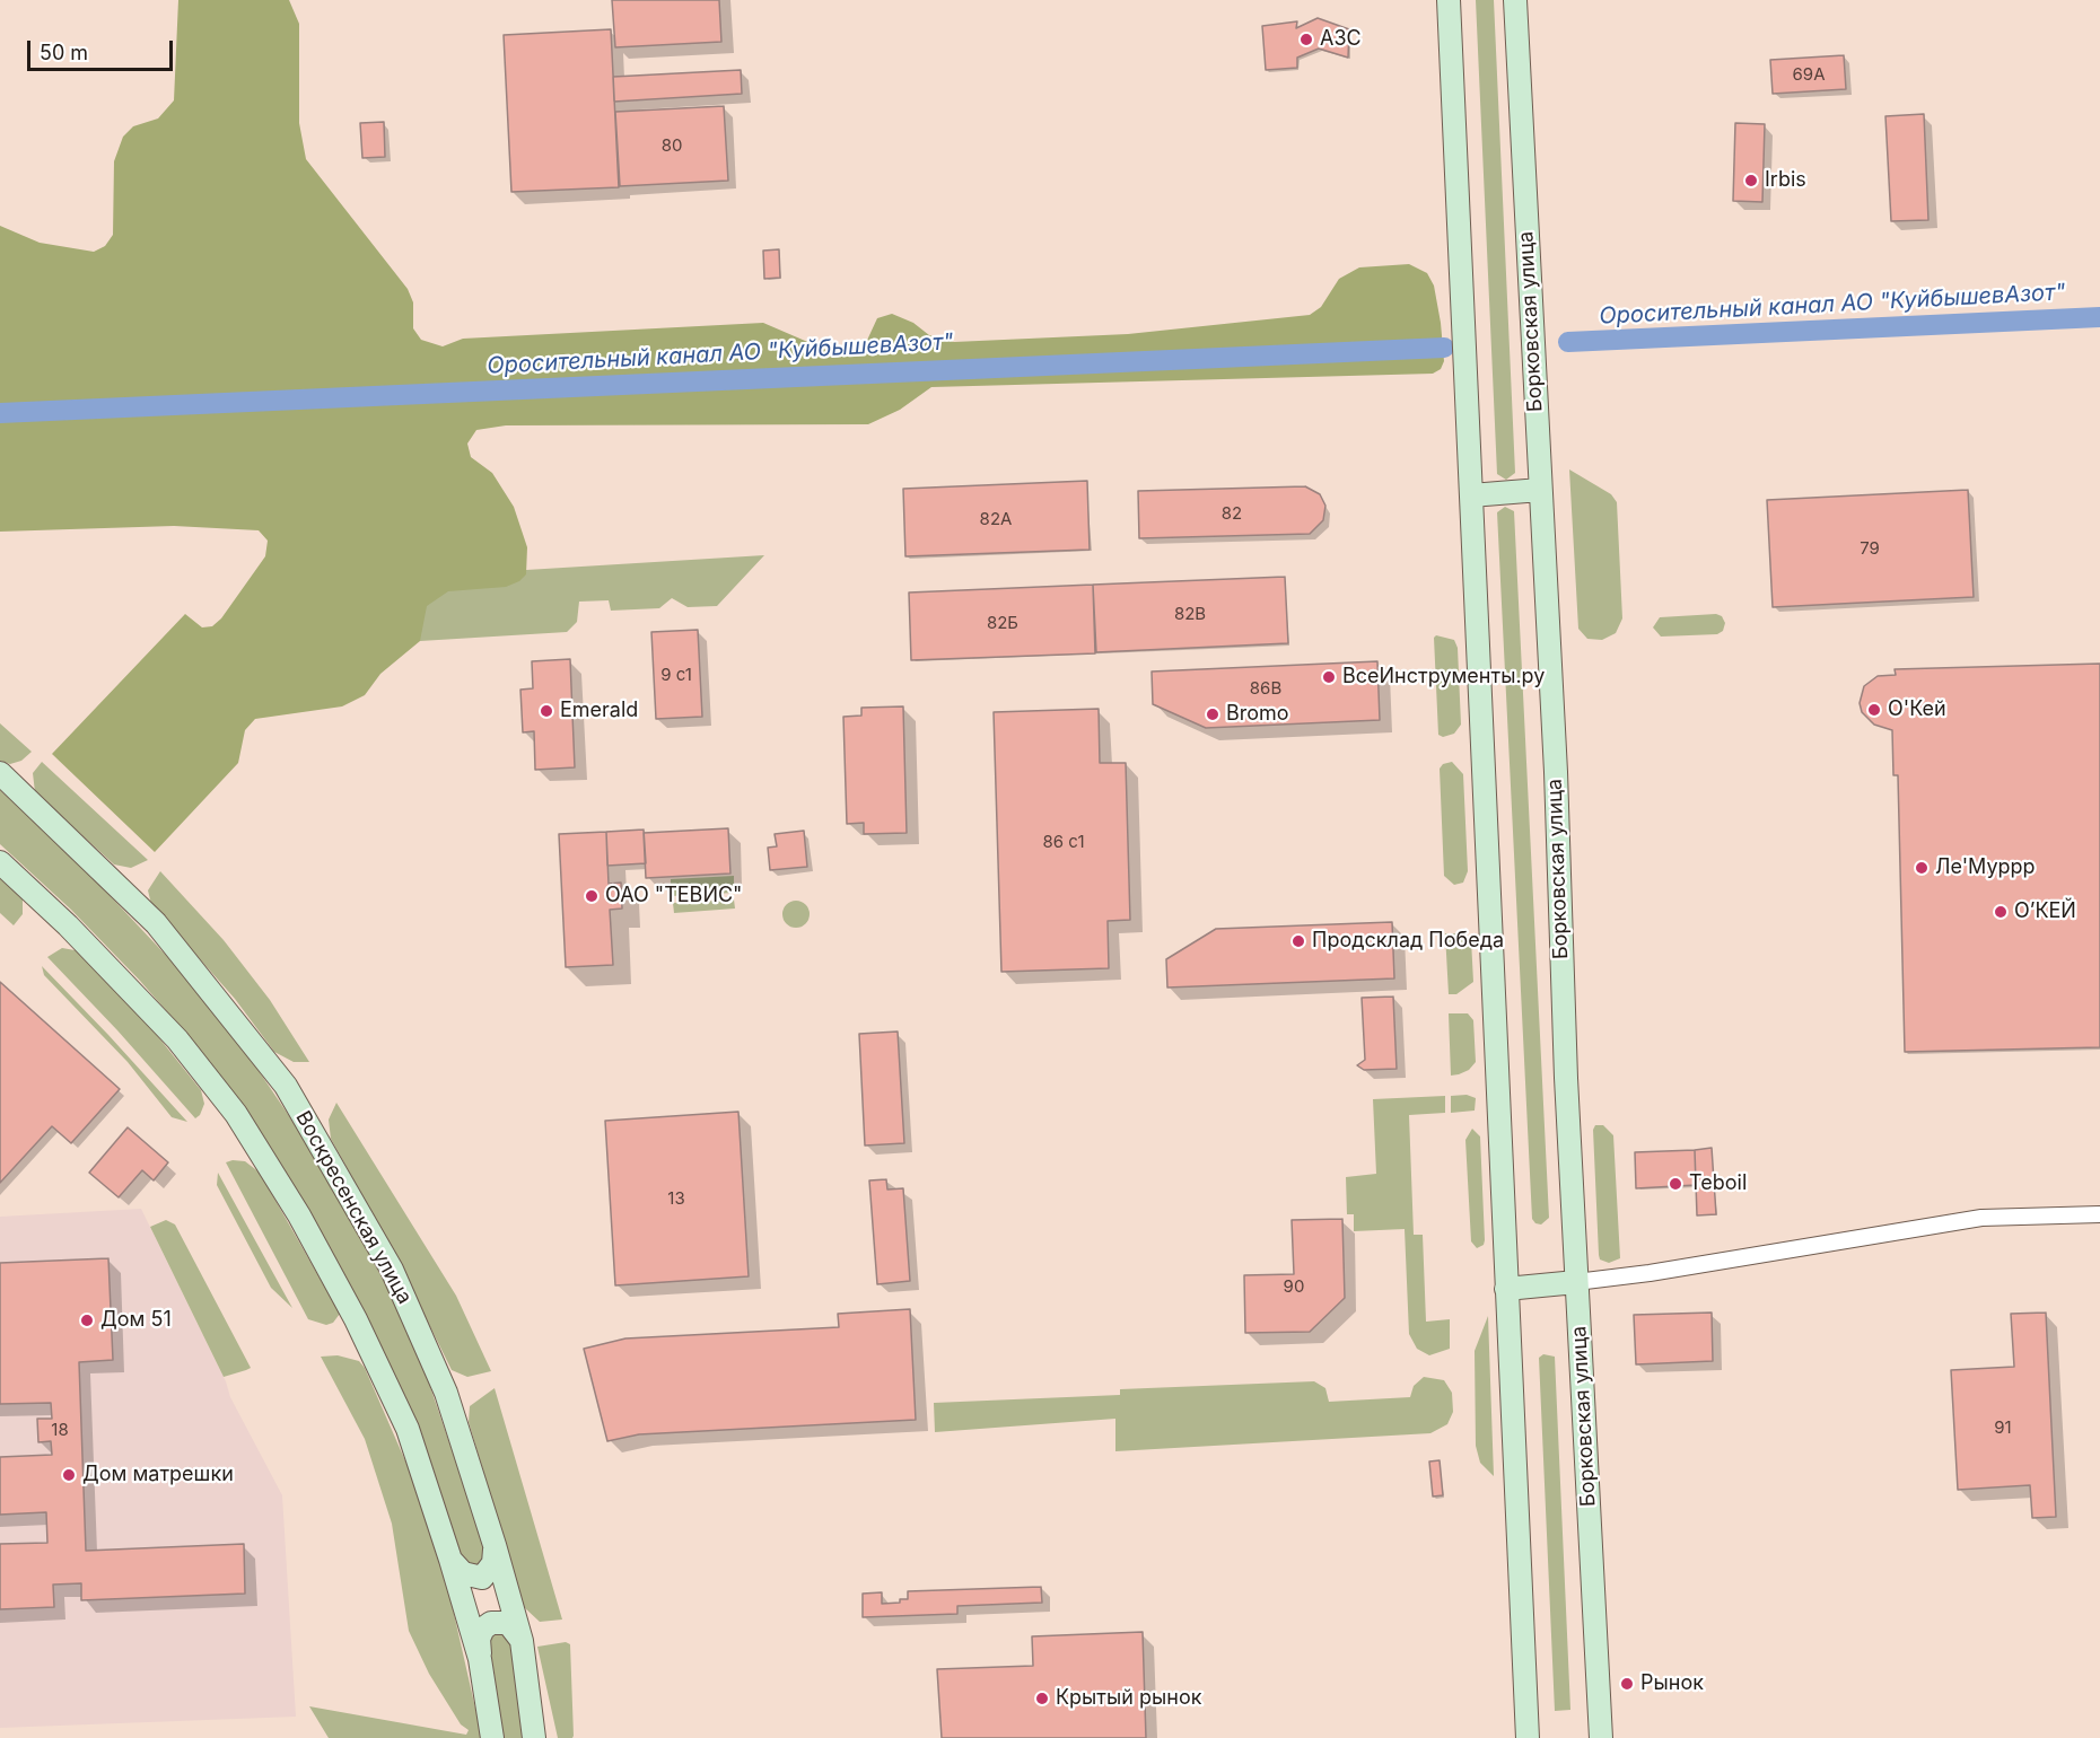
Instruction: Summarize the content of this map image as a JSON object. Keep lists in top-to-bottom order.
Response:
{
  "streets": {
    "main road": ["Борковская улица", "Воскресенская улица"]
  },
  "water": ["Оросительный канал АО \"КуйбышевАзот\""],
  "places": [
    "АЗС",
    "Irbis",
    "ВсеИнструменты.ру",
    "О'Кей",
    "Emerald",
    "Bromo",
    "Ле'Муррр",
    "ОАО \"ТЕВИС\"",
    "О’КЕЙ",
    "Продсклад Победа",
    "Teboil",
    "Дом 51",
    "Дом матрешки",
    "Рынок",
    "Крытый рынок"
  ],
  "house_numbers": [
    "69А",
    "80",
    "82",
    "82А",
    "79",
    "82В",
    "82Б",
    "9 с1",
    "86В",
    "86 c1",
    "13",
    "90",
    "91",
    "18"
  ],
  "scale_bar": "50 m"
}
